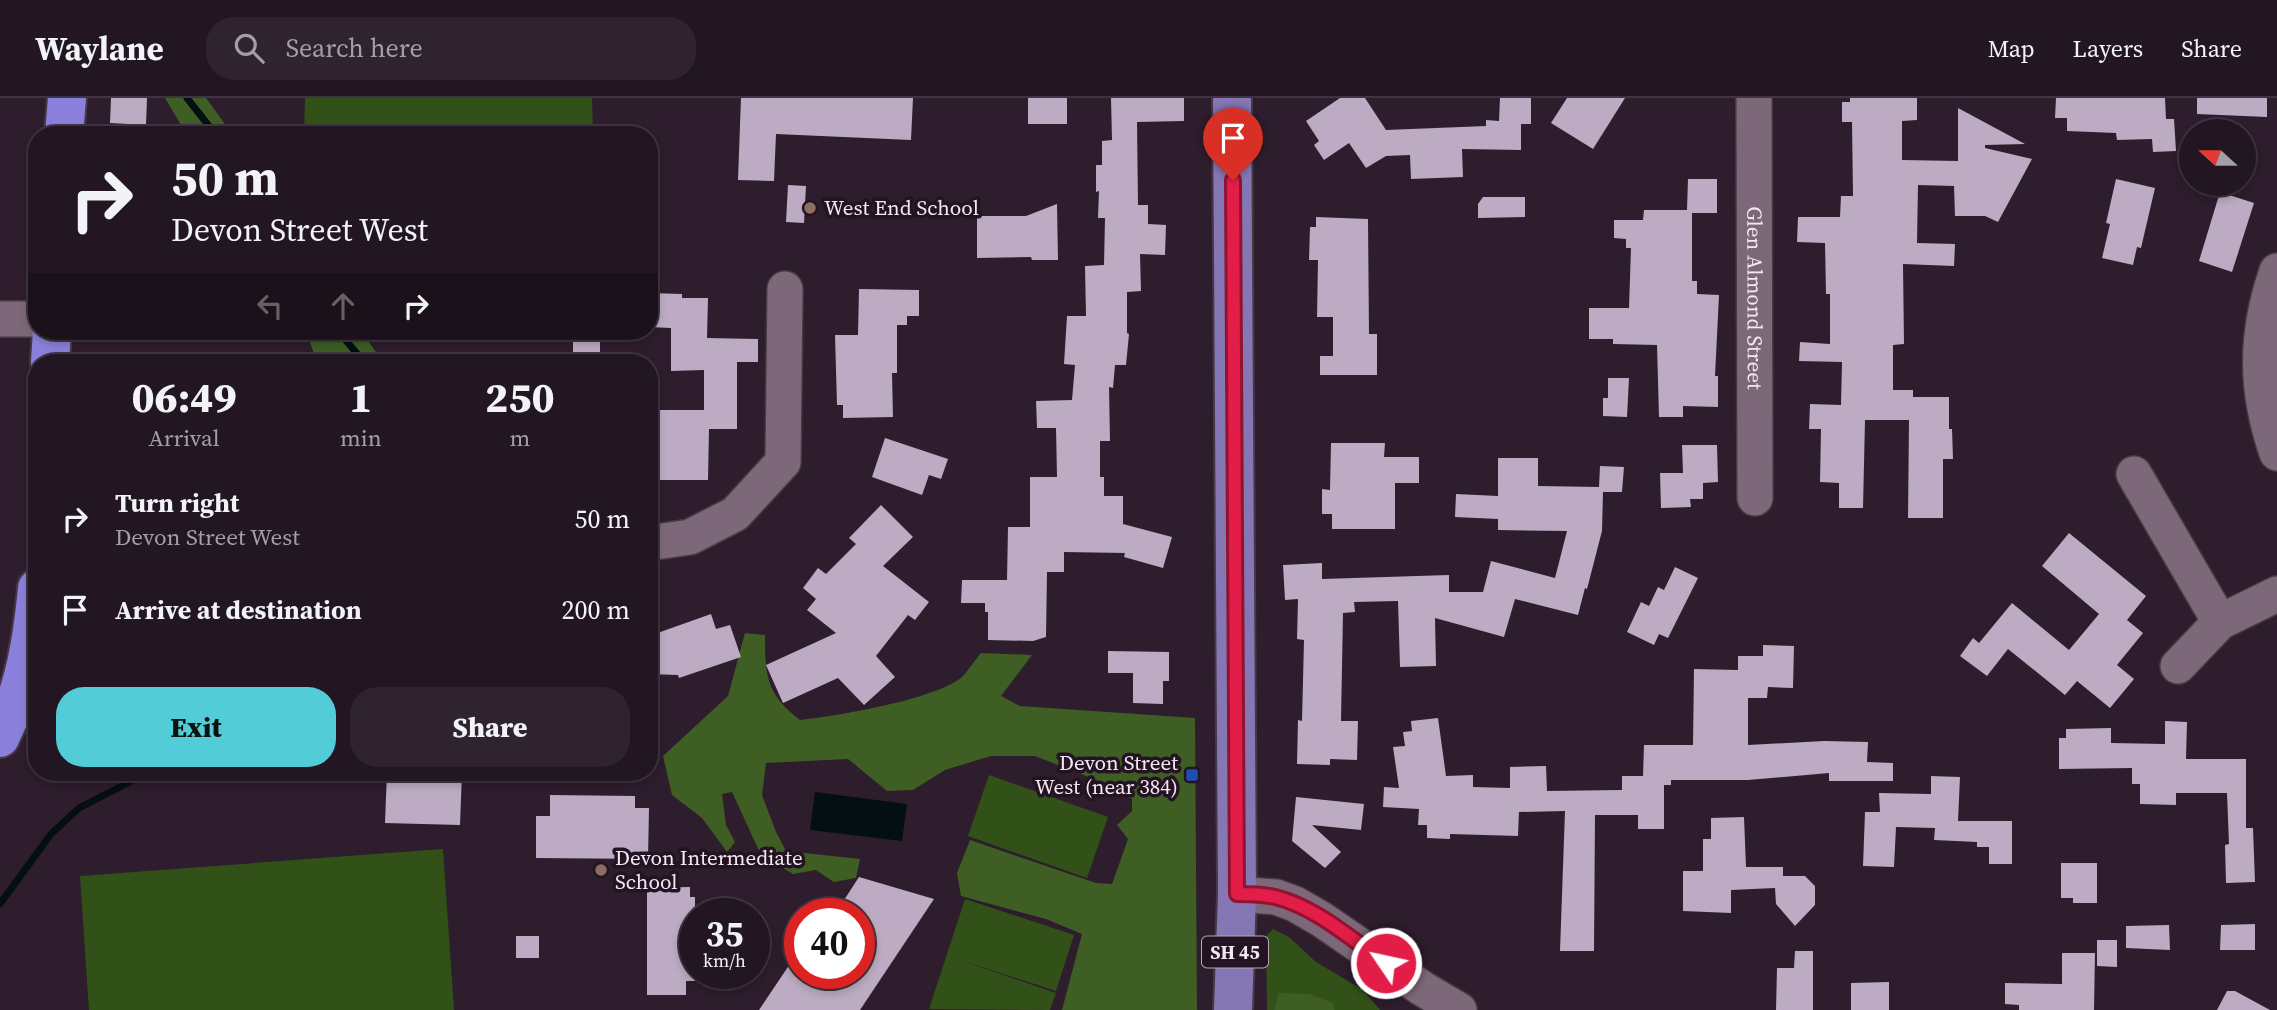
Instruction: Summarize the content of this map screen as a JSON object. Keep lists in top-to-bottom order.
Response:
{
  "streets": {
    "main road": ["SH 45"],
    "street": ["Glen Almond Street"]
  },
  "places": {
    "other": ["West End School", "Devon Intermediate School"],
    "transit": ["Devon Street West (near 384)"]
  },
  "north": "left",
  "page": {
    "header": "Waylane",
    "search": "Search here",
    "nav": ["Map", "Layers", "Share"],
    "turn": ["50 m", "Devon Street West"],
    "eta": [
      "06:49",
      "Arrival",
      "1",
      "min",
      "250",
      "m"
    ],
    "list": [
      {
        "name": "Turn right",
        "note": "Devon Street West",
        "value": "50 m"
      },
      {
        "name": "Arrive at destination",
        "value": "200 m"
      }
    ],
    "buttons": ["Exit", "Share"],
    "speed": "35 km/h",
    "limit": "40"
  }
}
